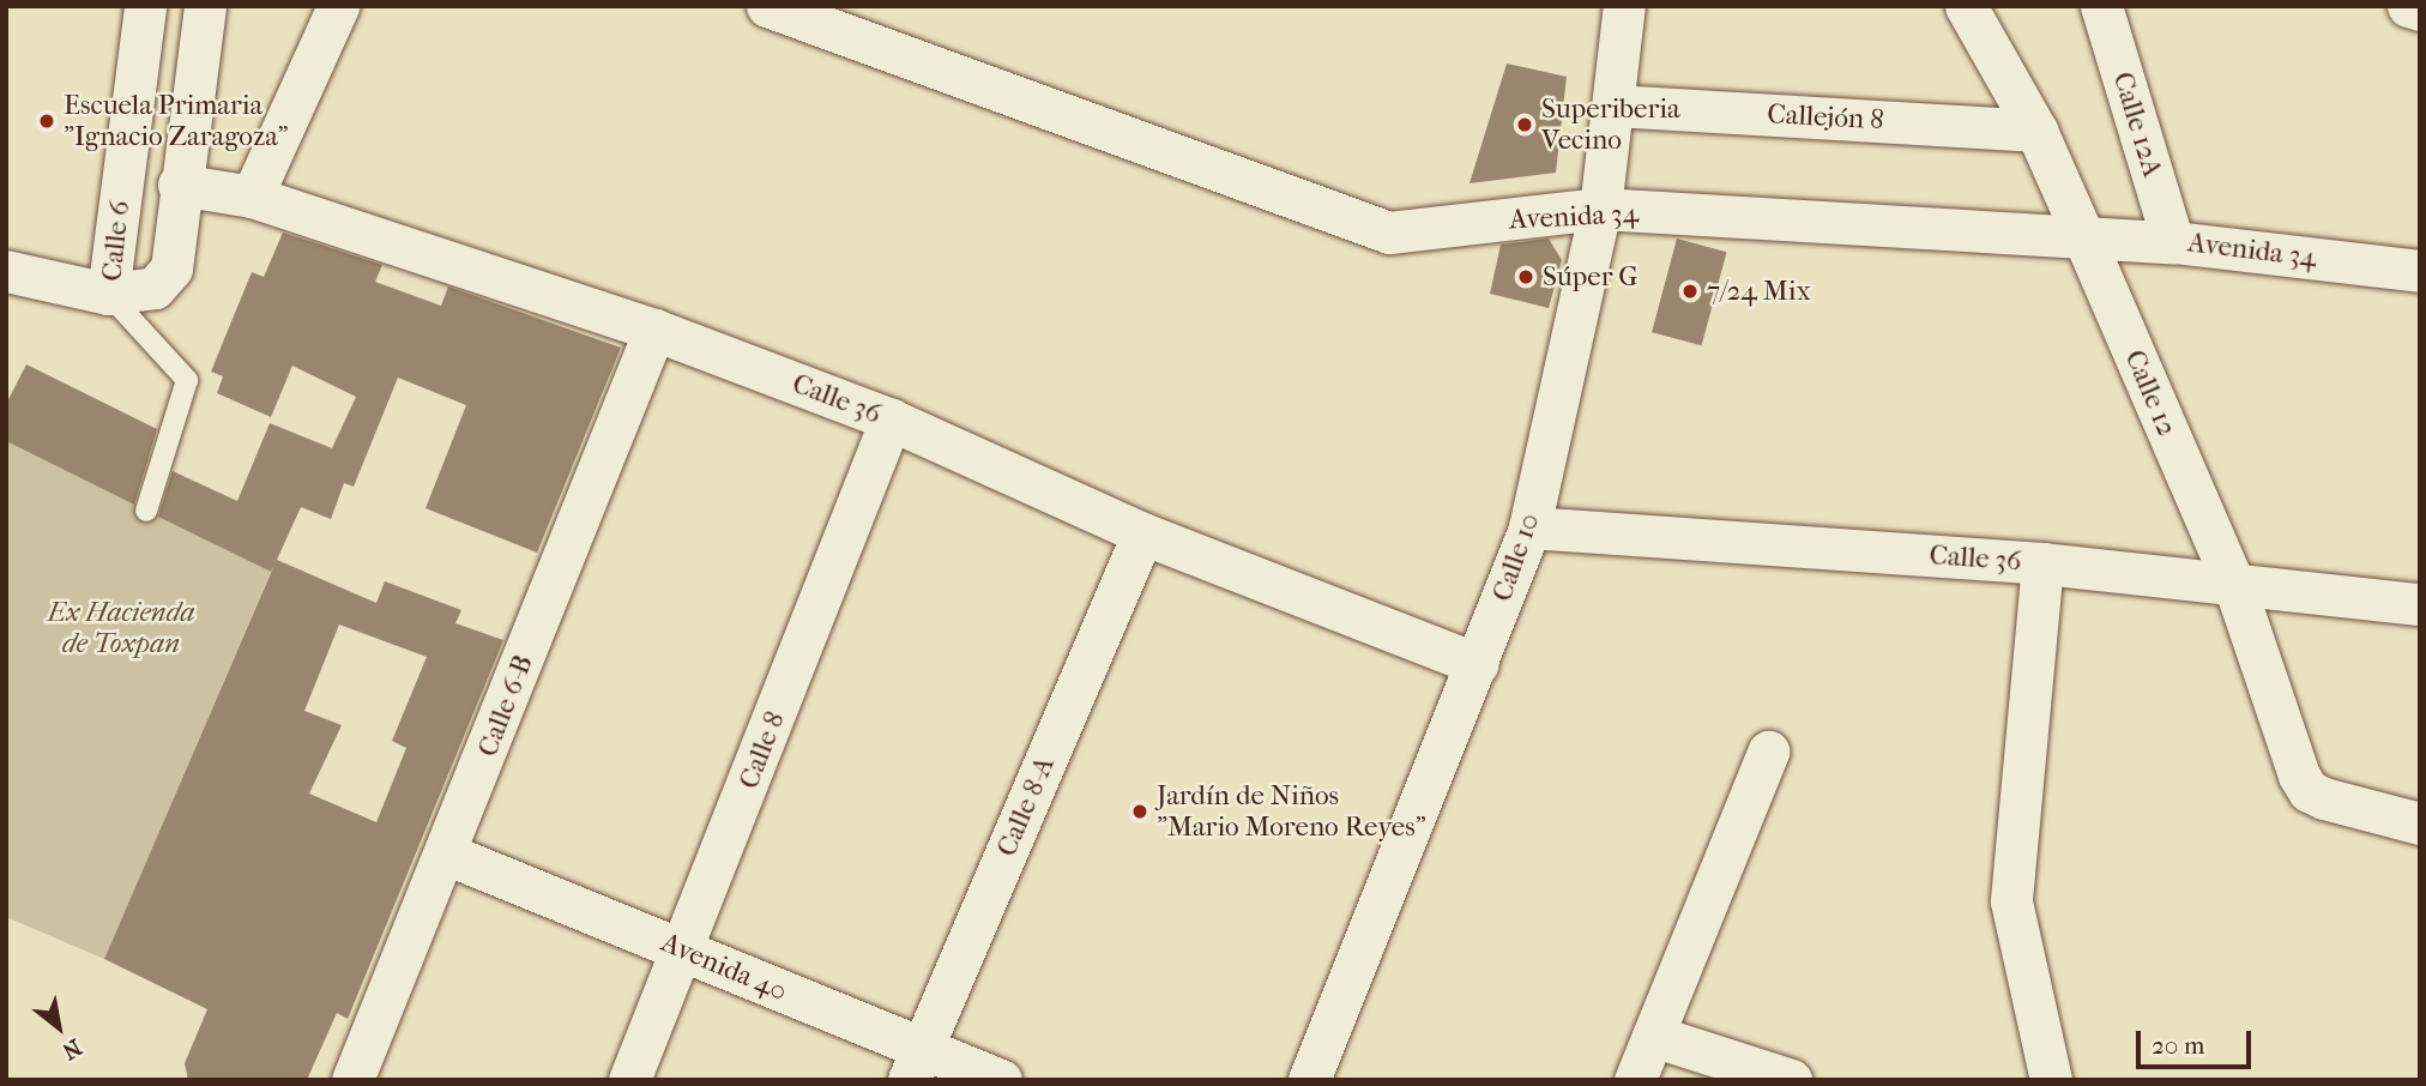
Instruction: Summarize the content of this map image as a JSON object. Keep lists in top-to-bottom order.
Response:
{
  "streets": {
    "street": [
      "Callejón 8",
      "Calle 12A",
      "Avenida 34",
      "Calle 6",
      "Calle 12",
      "Calle 36",
      "Calle 10",
      "Calle 6-B",
      "Calle 8",
      "Calle 8-A",
      "Avenida 40"
    ]
  },
  "crossings": [
    ["Callejón 8", "Calle 12"],
    ["Callejón 8", "Calle 10"],
    ["Calle 12A", "Avenida 34"],
    ["Avenida 34", "Calle 12"],
    ["Avenida 34", "Calle 10"],
    ["Calle 6", "Calle 36"],
    ["Calle 12", "Calle 36"],
    ["Calle 36", "Calle 10"],
    ["Calle 36", "Calle 6-B"],
    ["Calle 36", "Calle 8"],
    ["Calle 36", "Calle 8-A"],
    ["Calle 6-B", "Avenida 40"],
    ["Calle 8", "Avenida 40"],
    ["Calle 8-A", "Avenida 40"]
  ],
  "parks": ["Ex Hacienda de Toxpan"],
  "places": [
    "Escuela Primaria \"Ignacio Zaragoza\"",
    "Superiberia Vecino",
    "Súper G",
    "7/24 Mix",
    "Jardín de Niños \"Mario Moreno Reyes\""
  ],
  "scale_bar": "20 m",
  "north": "bottom right"
}
